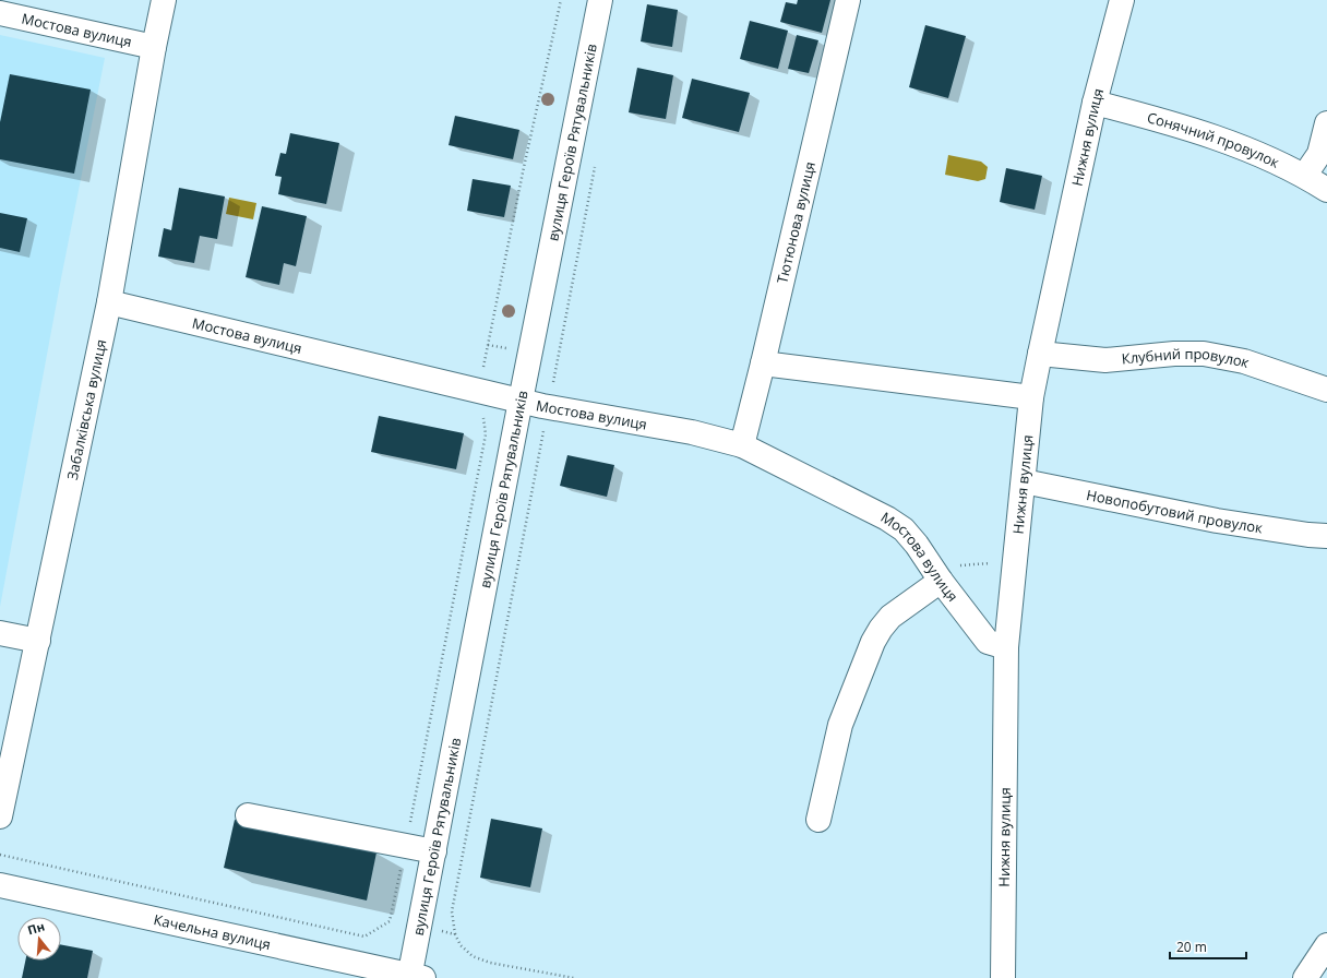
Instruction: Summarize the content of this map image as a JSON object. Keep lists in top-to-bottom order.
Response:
{
  "streets": {
    "street": [
      "Мостова вулиця",
      "Нижня вулиця",
      "Сонячний провулок",
      "вулиця Героїв Рятувальників",
      "Тютюнова вулиця",
      "Клубний провулок",
      "Забалківська вулиця",
      "Новопобутовий провулок",
      "Качельна вулиця"
    ]
  },
  "crossings": [
    ["Мостова вулиця", "Нижня вулиця"],
    ["Мостова вулиця", "вулиця Героїв Рятувальників"],
    ["Мостова вулиця", "Тютюнова вулиця"],
    ["Мостова вулиця", "Забалківська вулиця"],
    ["Нижня вулиця", "Сонячний провулок"],
    ["Нижня вулиця", "Клубний провулок"],
    ["Нижня вулиця", "Новопобутовий провулок"],
    ["вулиця Героїв Рятувальників", "Качельна вулиця"]
  ],
  "scale_bar": "20 m",
  "north": "top"
}
